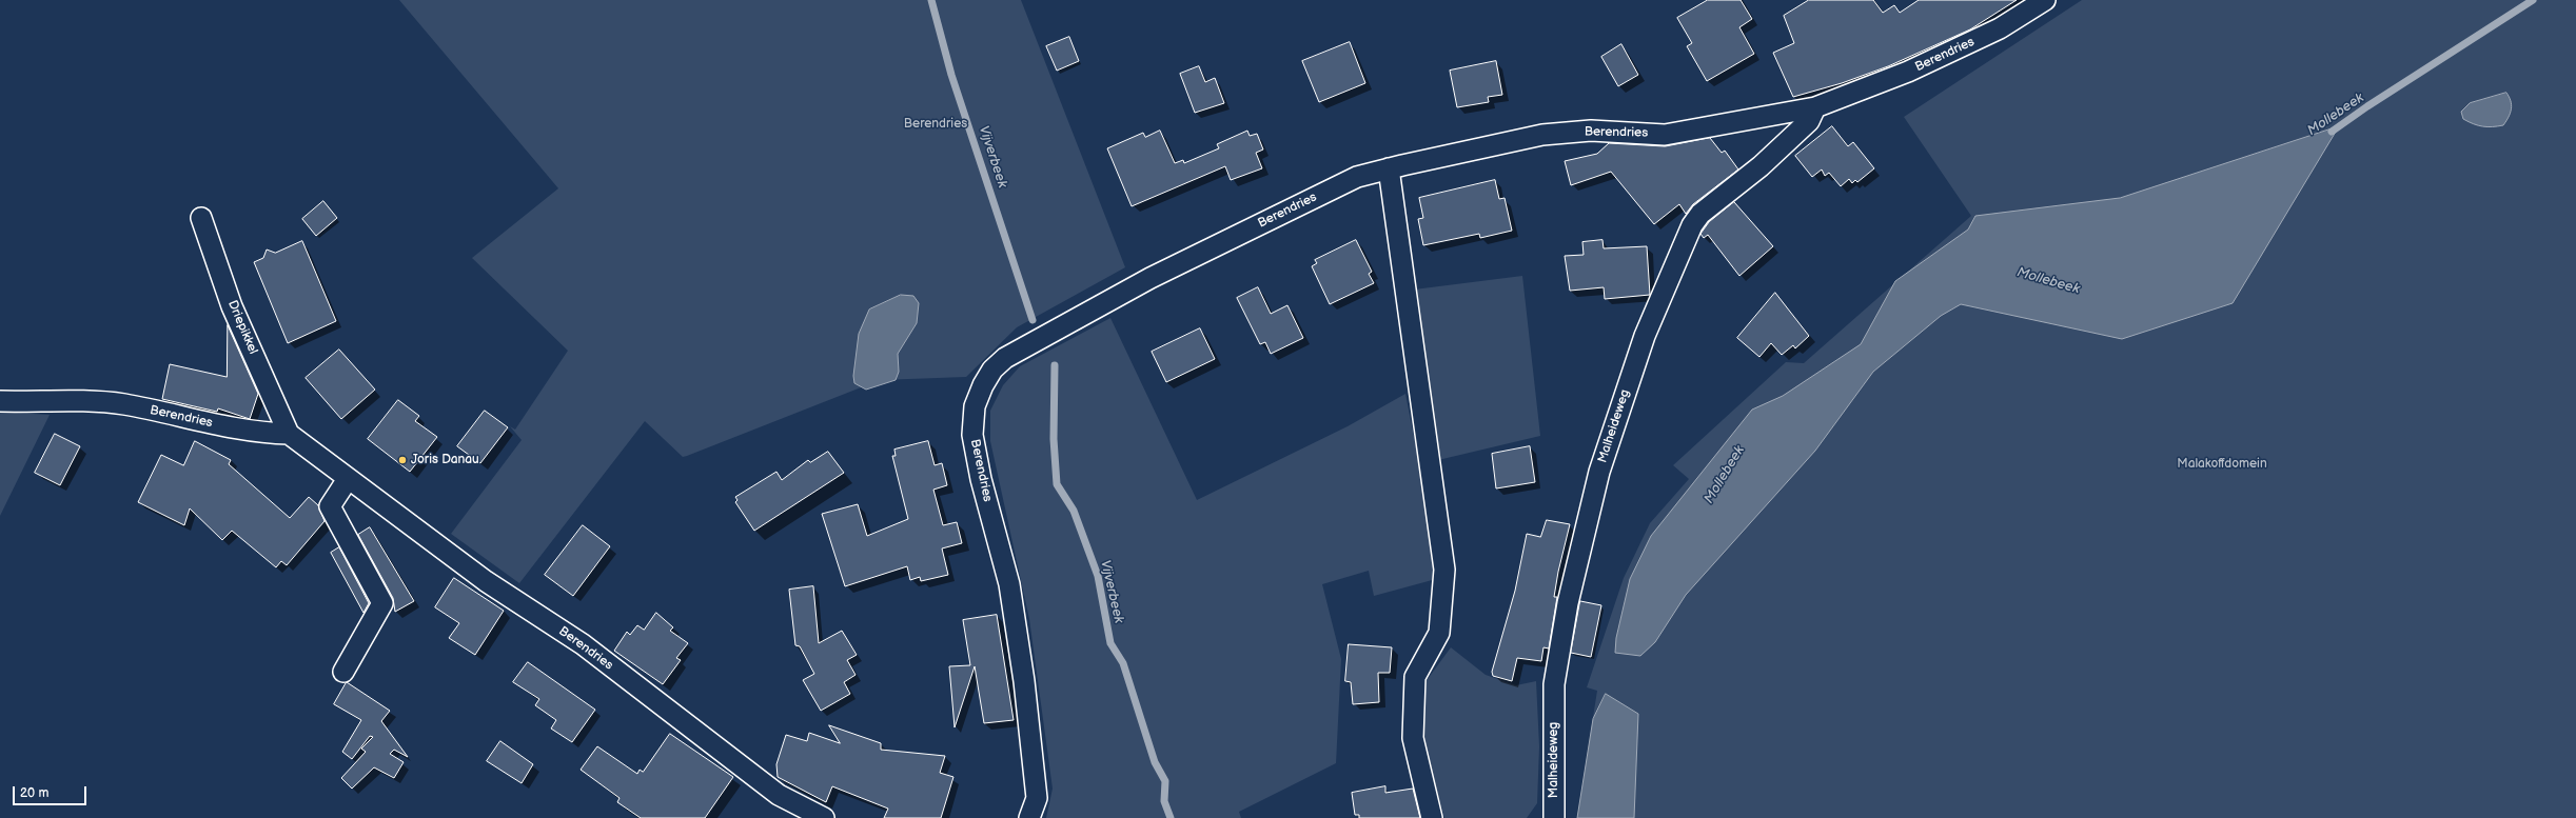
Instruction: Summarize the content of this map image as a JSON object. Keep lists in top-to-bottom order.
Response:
{
  "streets": {
    "street": ["Berendries", "Driepikkel", "Malheideweg"]
  },
  "crossings": [
    ["Berendries", "Driepikkel"],
    ["Berendries", "Malheideweg"]
  ],
  "water": ["Mollebeek", "Vijverbeek"],
  "parks": ["Berendries", "Malakoffdomein"],
  "places": ["Joris Danau"],
  "scale_bar": "20 m"
}
